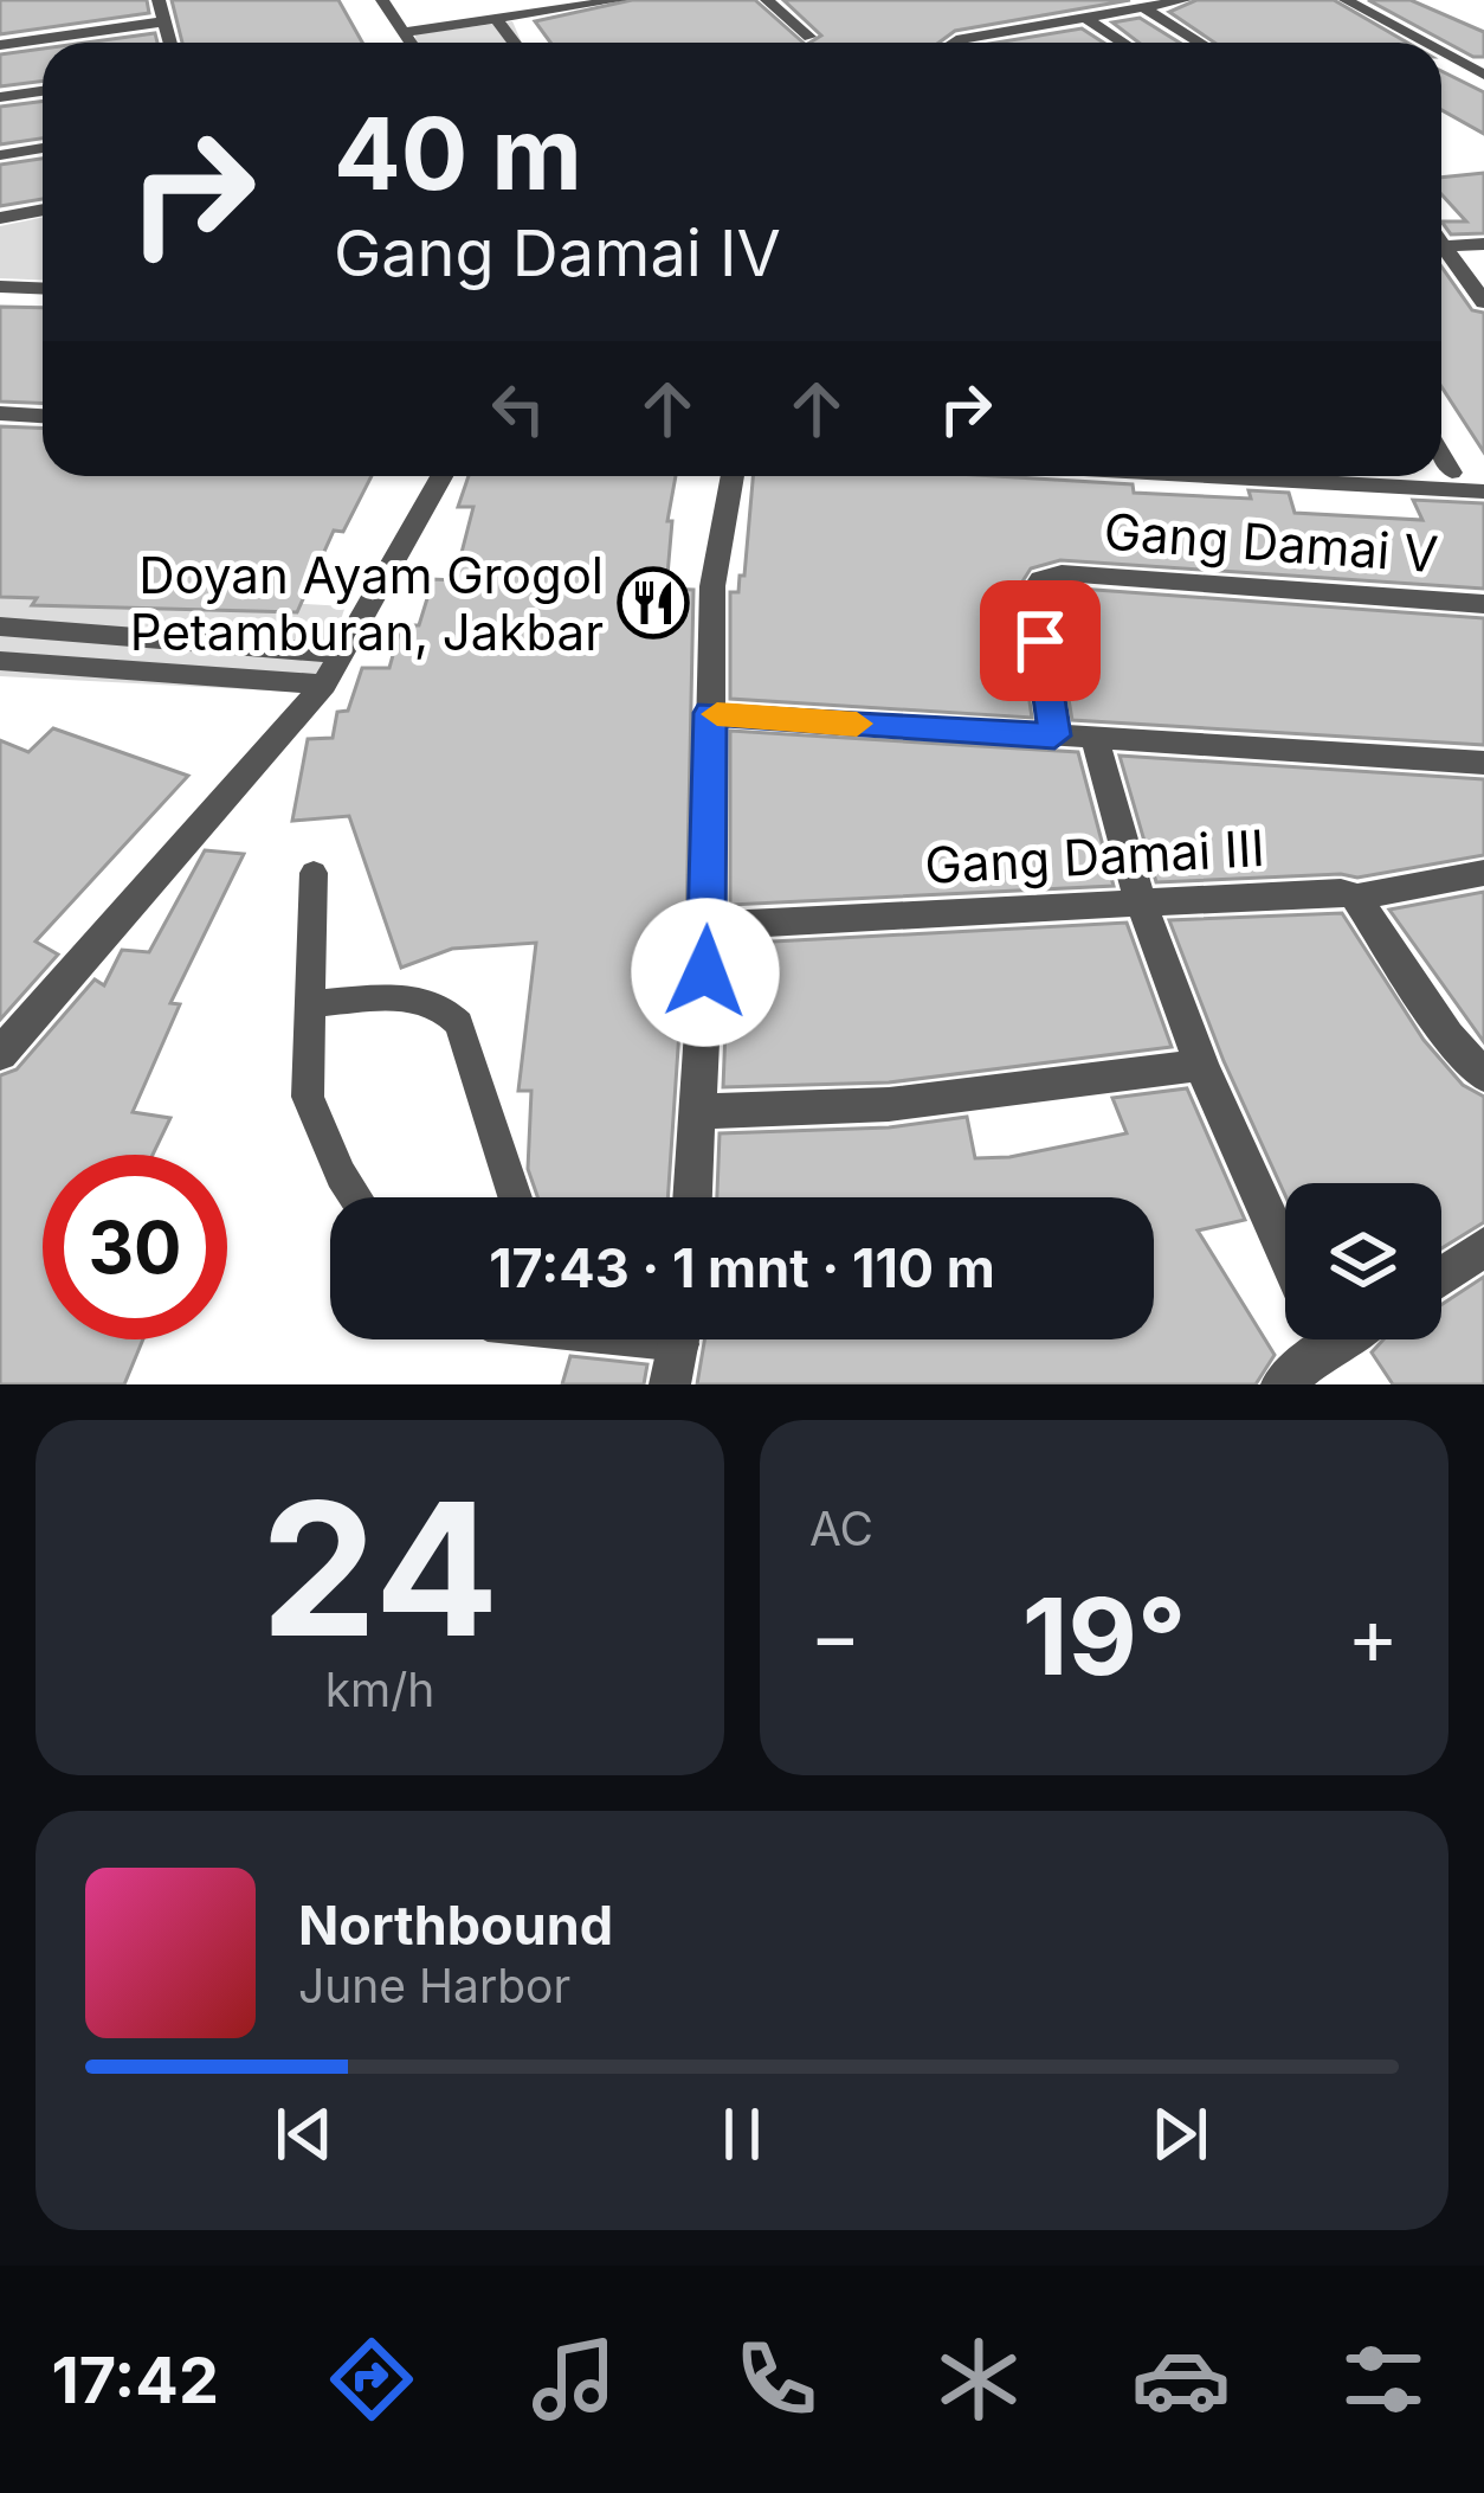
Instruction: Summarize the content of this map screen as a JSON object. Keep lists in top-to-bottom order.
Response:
{
  "streets": {
    "street": ["Gang Damai V", "Gang Damai III"]
  },
  "places": {
    "restaurant": ["Doyan Ayam Grogol Petamburan, Jakbar"]
  },
  "page": {
    "turn": ["40 m", "Gang Damai IV"],
    "limit": "30",
    "trip": "17:43 · 1 mnt · 110 m",
    "tile": [
      ["24", "km/h"],
      "AC"
    ],
    "heat": ["−", "19°", "+"],
    "song": ["Northbound", "June Harbor"],
    "tabs": "17:42"
  }
}
